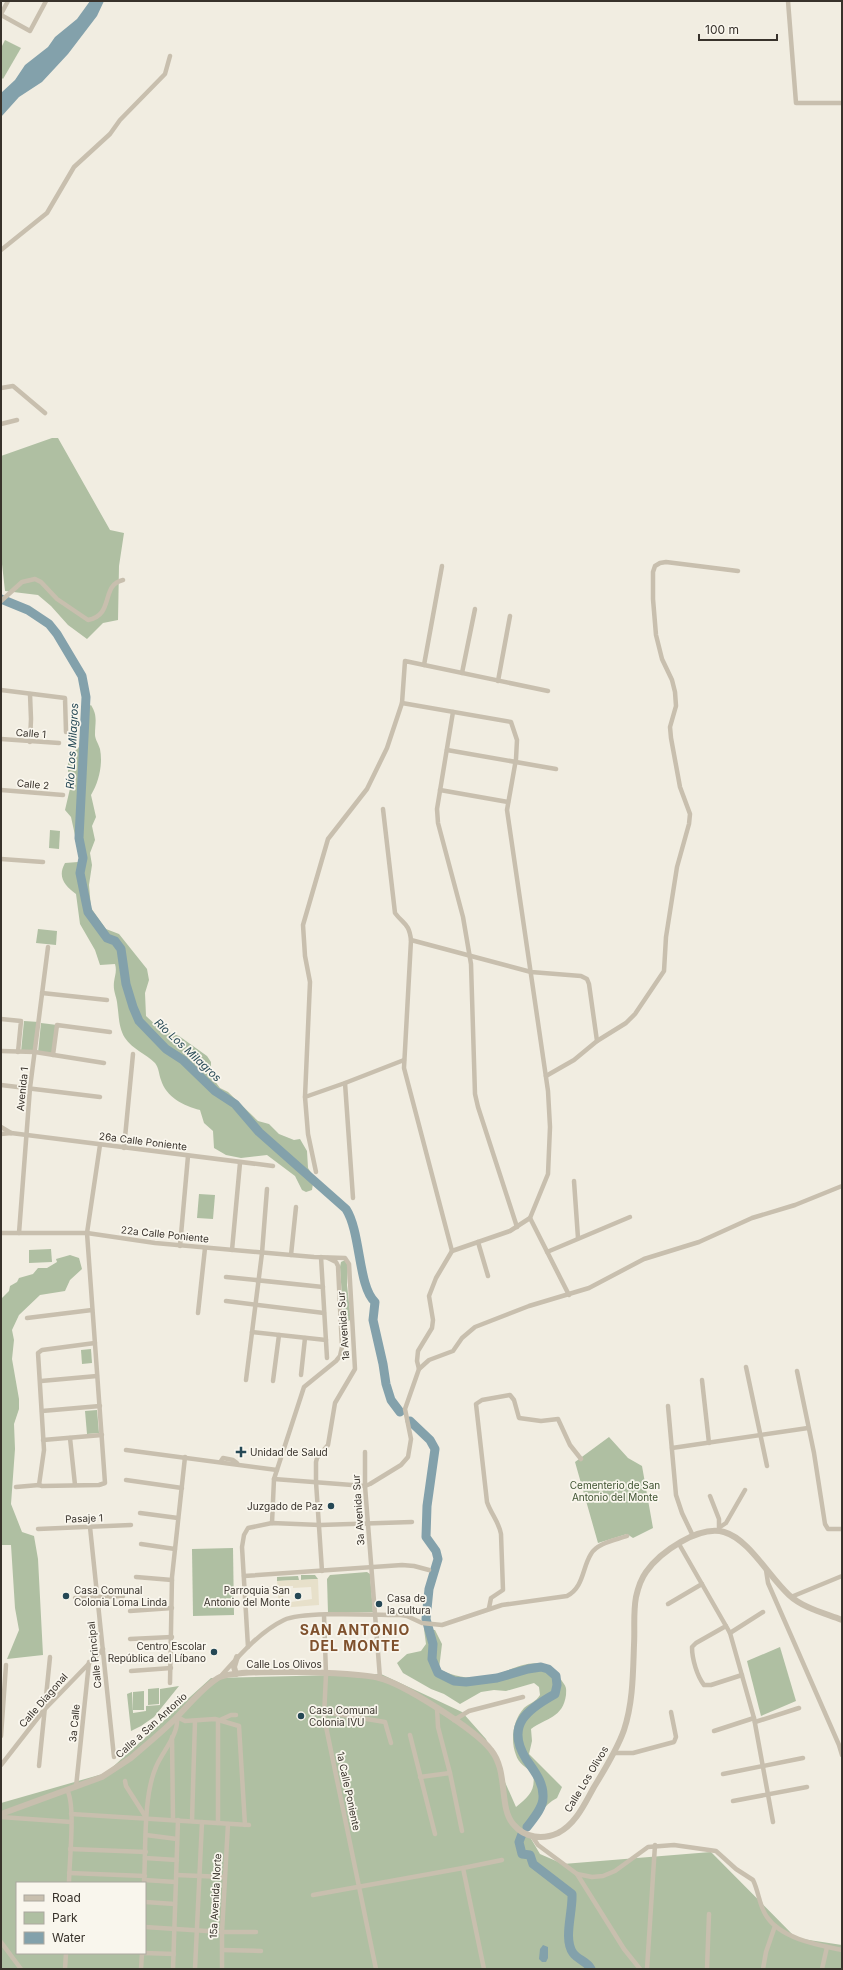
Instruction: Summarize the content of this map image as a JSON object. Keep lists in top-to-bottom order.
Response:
{
  "streets": {
    "street": [
      "Calle 1",
      "Calle 2",
      "Avenida 1",
      "26a Calle Poniente",
      "22a Calle Poniente",
      "1a Avenida Sur",
      "3a Avenida Sur",
      "Pasaje 1",
      "Calle Principal",
      "Calle Los Olivos",
      "Calle Diagonal",
      "3a Calle",
      "Calle a San Antonio",
      "1a Calle Poniente",
      "15a Avenida Norte"
    ]
  },
  "crossings": [
    ["Avenida 1", "26a Calle Poniente"],
    ["Avenida 1", "22a Calle Poniente"],
    ["3a Avenida Sur", "Calle Los Olivos"],
    ["Pasaje 1", "Calle Principal"],
    ["Calle Principal", "Calle Diagonal"],
    ["Calle Los Olivos", "Calle a San Antonio"],
    ["Calle Los Olivos", "1a Calle Poniente"],
    ["Calle Diagonal", "3a Calle"],
    ["3a Calle", "Calle a San Antonio"]
  ],
  "districts": ["SAN ANTONIO DEL MONTE"],
  "water": ["Río Los Milagros"],
  "parks": ["Cementerio de San Antonio del Monte"],
  "places": {
    "health": ["Unidad de Salud"],
    "other": [
      "Juzgado de Paz",
      "Casa Comunal Colonia Loma Linda",
      "Parroquia San Antonio del Monte",
      "Casa de la cultura",
      "Centro Escolar República del Líbano",
      "Casa Comunal Colonia IVU"
    ]
  },
  "legend": ["Road", "Park", "Water"],
  "scale_bar": "100 m"
}
